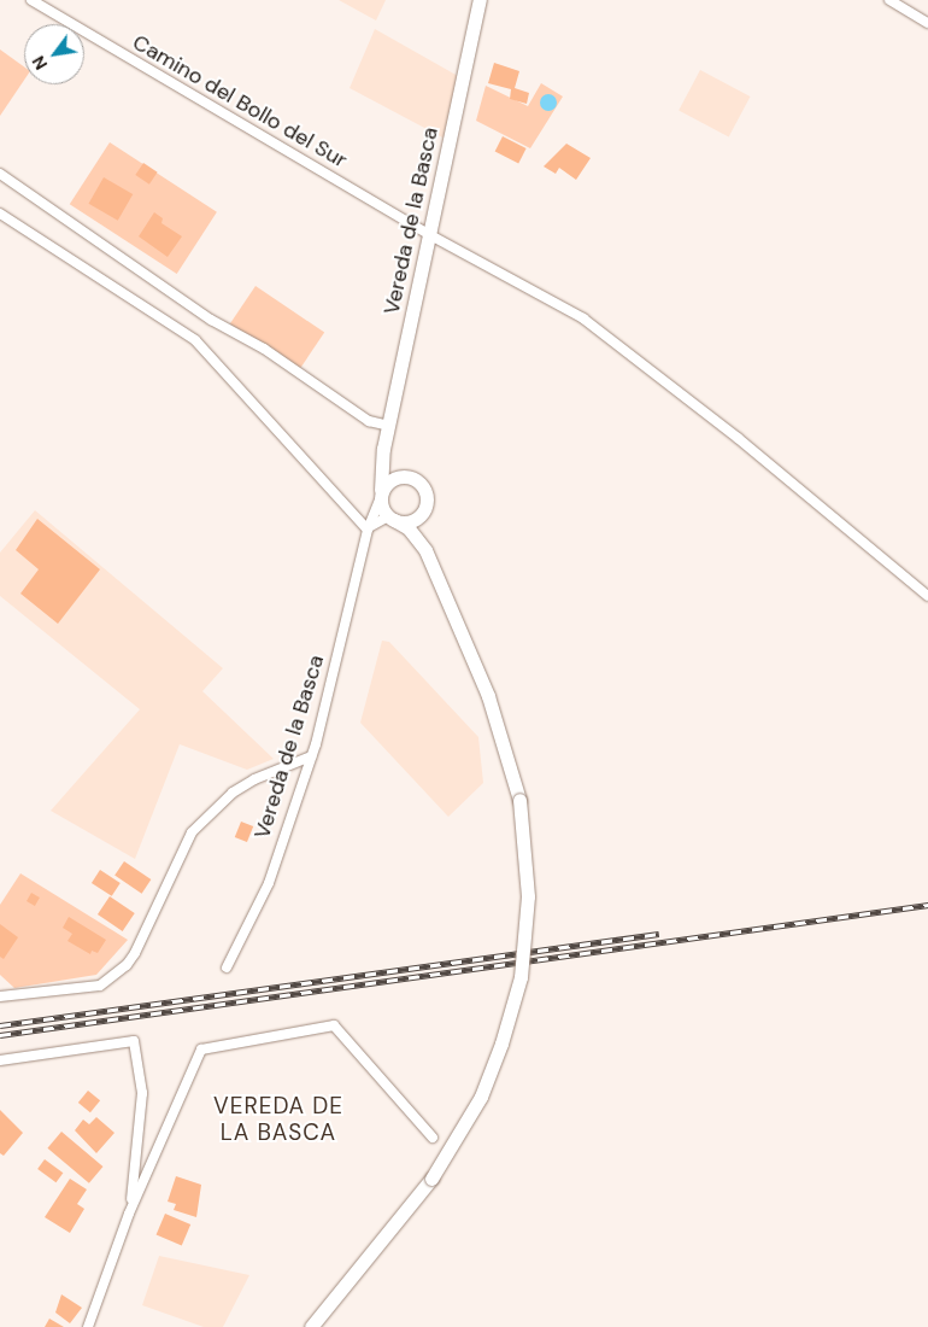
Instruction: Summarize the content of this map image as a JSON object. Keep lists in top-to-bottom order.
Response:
{
  "streets": {
    "street": ["Camino del Bollo del Sur", "Vereda de la Basca"]
  },
  "crossings": [
    ["Camino del Bollo del Sur", "Vereda de la Basca"]
  ],
  "districts": ["VEREDA DE LA BASCA"],
  "north": "bottom left"
}
